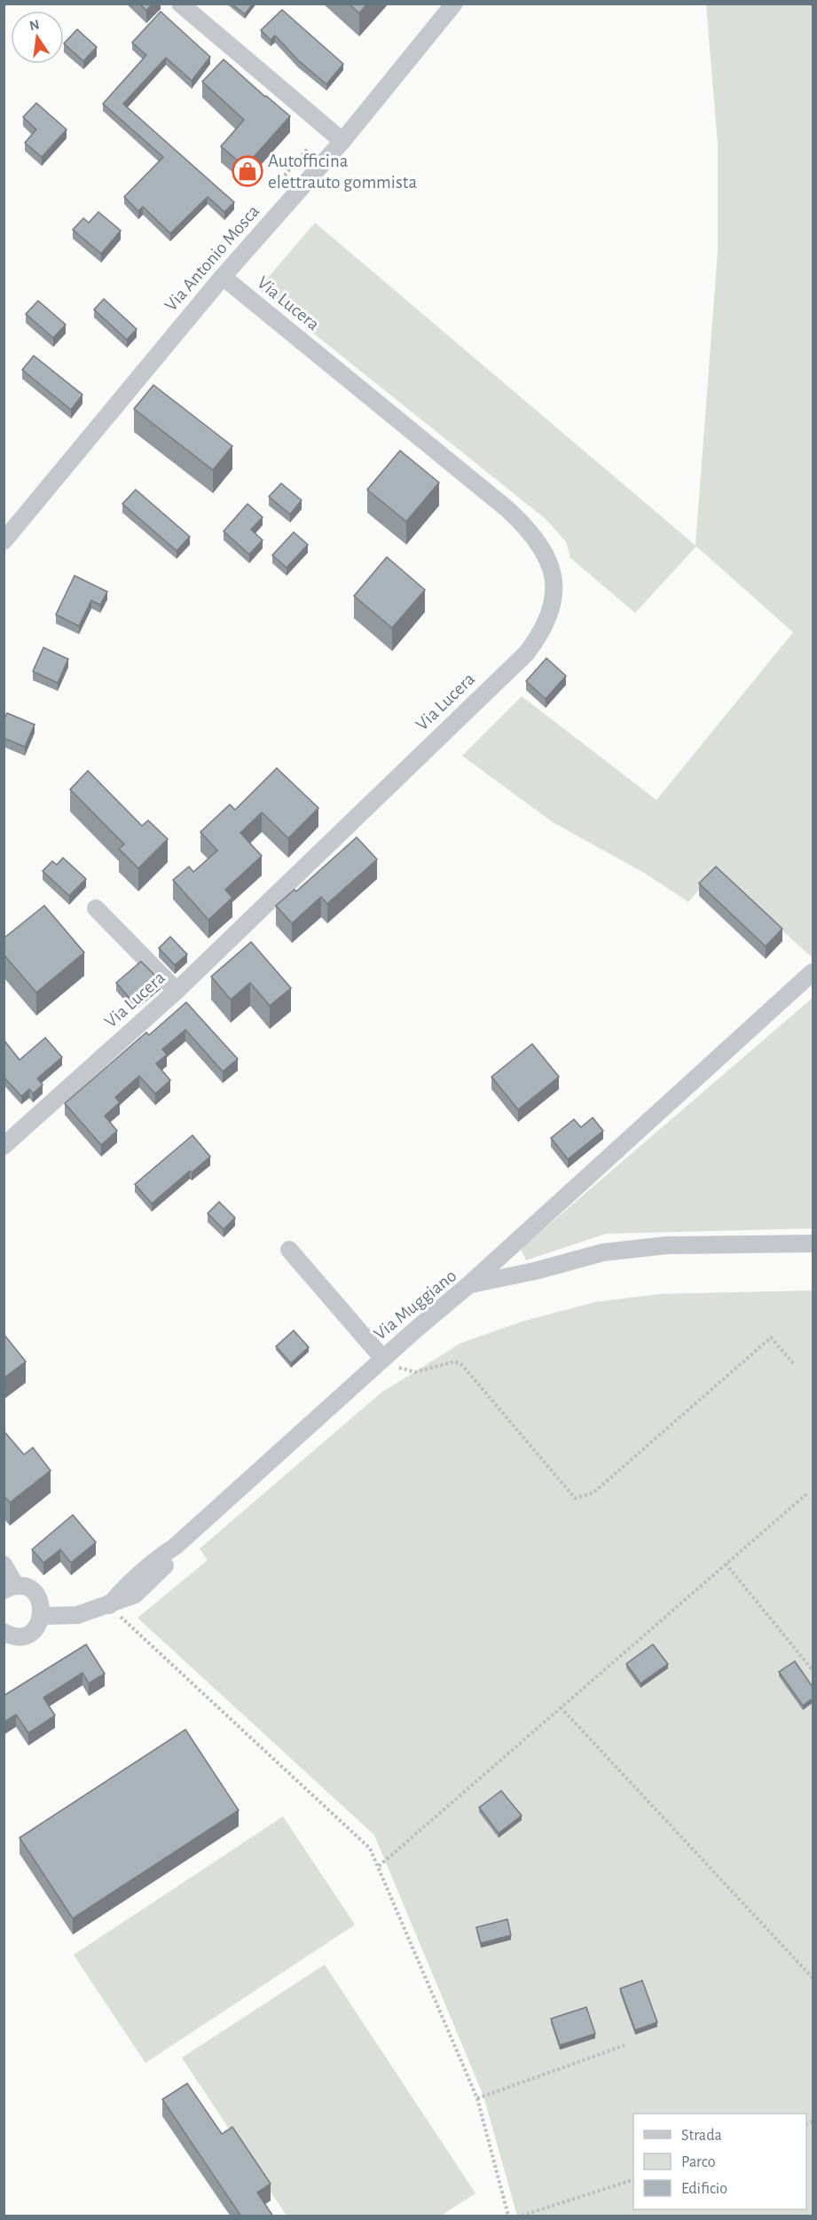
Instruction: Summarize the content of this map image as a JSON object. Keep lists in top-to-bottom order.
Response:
{
  "streets": {
    "street": ["Via Antonio Mosca", "Via Lucera", "Via Muggiano"]
  },
  "crossings": [
    ["Via Antonio Mosca", "Via Lucera"]
  ],
  "places": {
    "shop": ["Autofficina elettrauto gommista"]
  },
  "legend": ["Strada", "Parco", "Edificio"],
  "north": "top"
}
